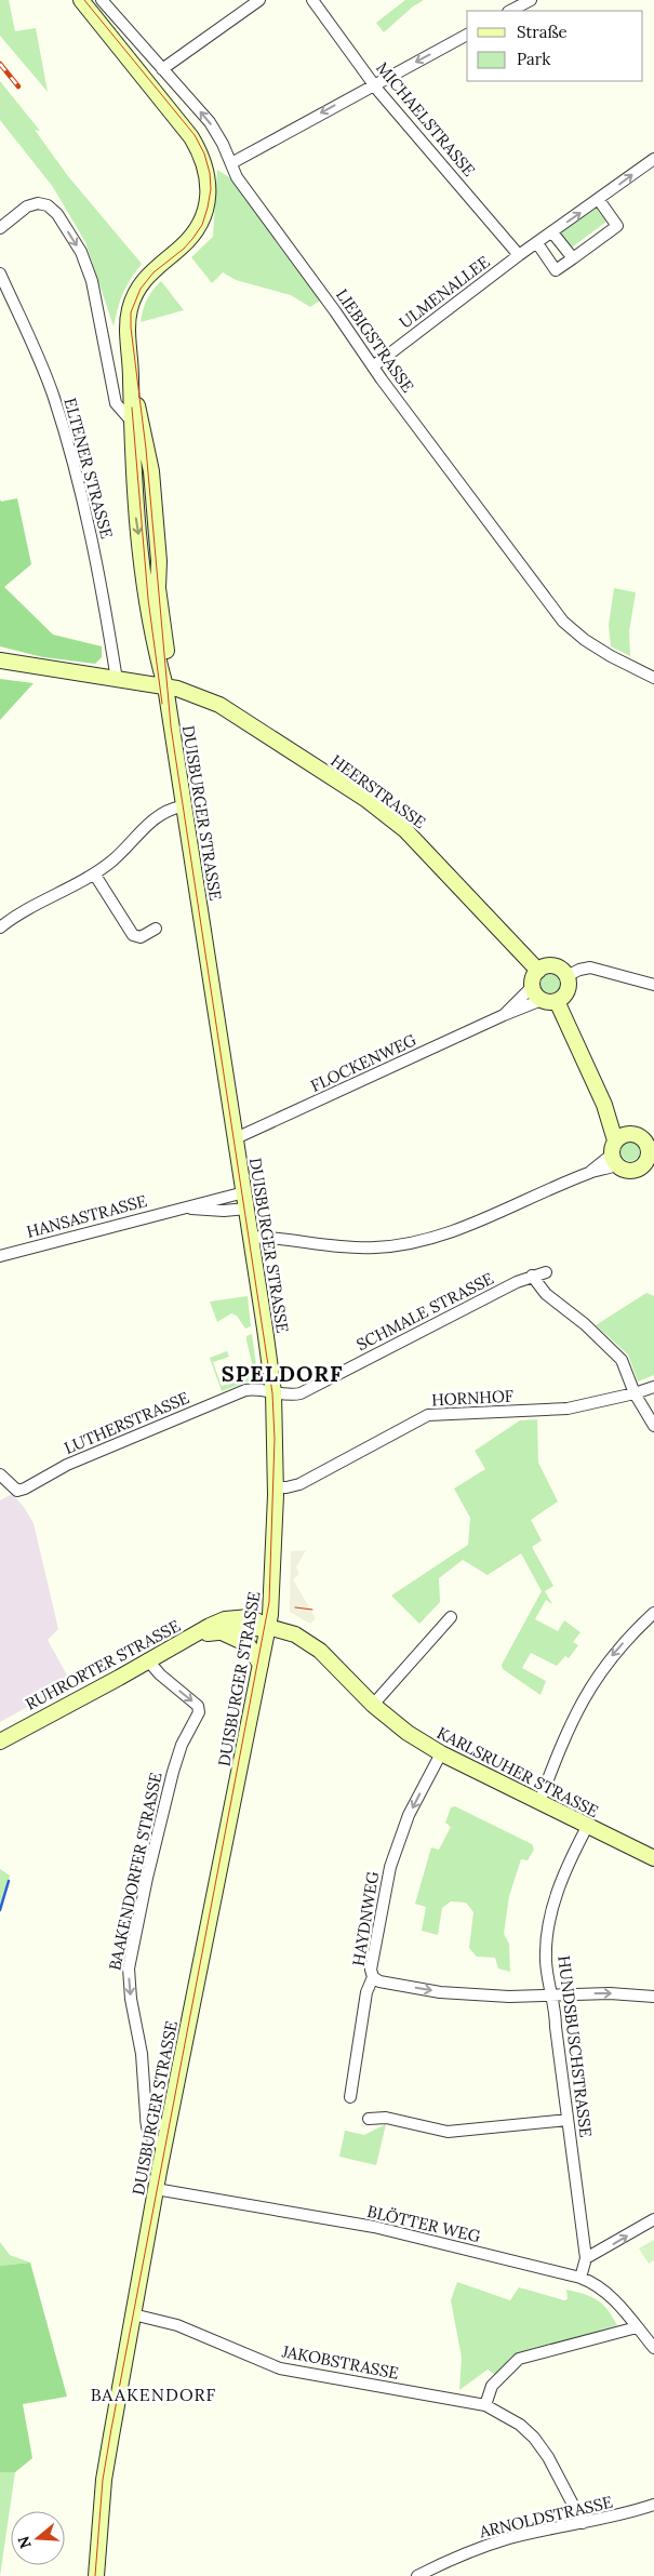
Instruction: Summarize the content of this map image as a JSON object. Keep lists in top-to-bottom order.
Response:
{
  "streets": {
    "main road": [
      "HEERSTRASSE",
      "DUISBURGER STRASSE",
      "RUHRORTER STRASSE",
      "KARLSRUHER STRASSE"
    ],
    "street": [
      "MICHAELSTRASSE",
      "ULMENALLEE",
      "LIEBIGSTRASSE",
      "ELTENER STRASSE",
      "FLOCKENWEG",
      "HANSASTRASSE",
      "SCHMALE STRASSE",
      "HORNHOF",
      "LUTHERSTRASSE",
      "BAAKENDORFER STRASSE",
      "HAYDNWEG",
      "HUNDSBUSCHSTRASSE",
      "BLÖTTER WEG",
      "JAKOBSTRASSE",
      "ARNOLDSTRASSE"
    ]
  },
  "crossings": [
    ["MICHAELSTRASSE", "ULMENALLEE"],
    ["ULMENALLEE", "LIEBIGSTRASSE"],
    ["ELTENER STRASSE", "HEERSTRASSE"],
    ["HEERSTRASSE", "DUISBURGER STRASSE"],
    ["HEERSTRASSE", "FLOCKENWEG"],
    ["DUISBURGER STRASSE", "FLOCKENWEG"],
    ["DUISBURGER STRASSE", "HANSASTRASSE"],
    ["DUISBURGER STRASSE", "SCHMALE STRASSE"],
    ["DUISBURGER STRASSE", "HORNHOF"],
    ["DUISBURGER STRASSE", "LUTHERSTRASSE"],
    ["DUISBURGER STRASSE", "RUHRORTER STRASSE"],
    ["DUISBURGER STRASSE", "KARLSRUHER STRASSE"],
    ["DUISBURGER STRASSE", "BAAKENDORFER STRASSE"],
    ["DUISBURGER STRASSE", "BLÖTTER WEG"],
    ["DUISBURGER STRASSE", "JAKOBSTRASSE"],
    ["SCHMALE STRASSE", "LUTHERSTRASSE"],
    ["RUHRORTER STRASSE", "KARLSRUHER STRASSE"],
    ["RUHRORTER STRASSE", "BAAKENDORFER STRASSE"],
    ["KARLSRUHER STRASSE", "HAYDNWEG"],
    ["KARLSRUHER STRASSE", "HUNDSBUSCHSTRASSE"],
    ["HUNDSBUSCHSTRASSE", "BLÖTTER WEG"],
    ["JAKOBSTRASSE", "ARNOLDSTRASSE"]
  ],
  "one_way": ["ULMENALLEE", "BAAKENDORFER STRASSE", "HAYDNWEG"],
  "districts": ["SPELDORF", "BAAKENDORF"],
  "legend": ["Straße", "Park"],
  "north": "left"
}
